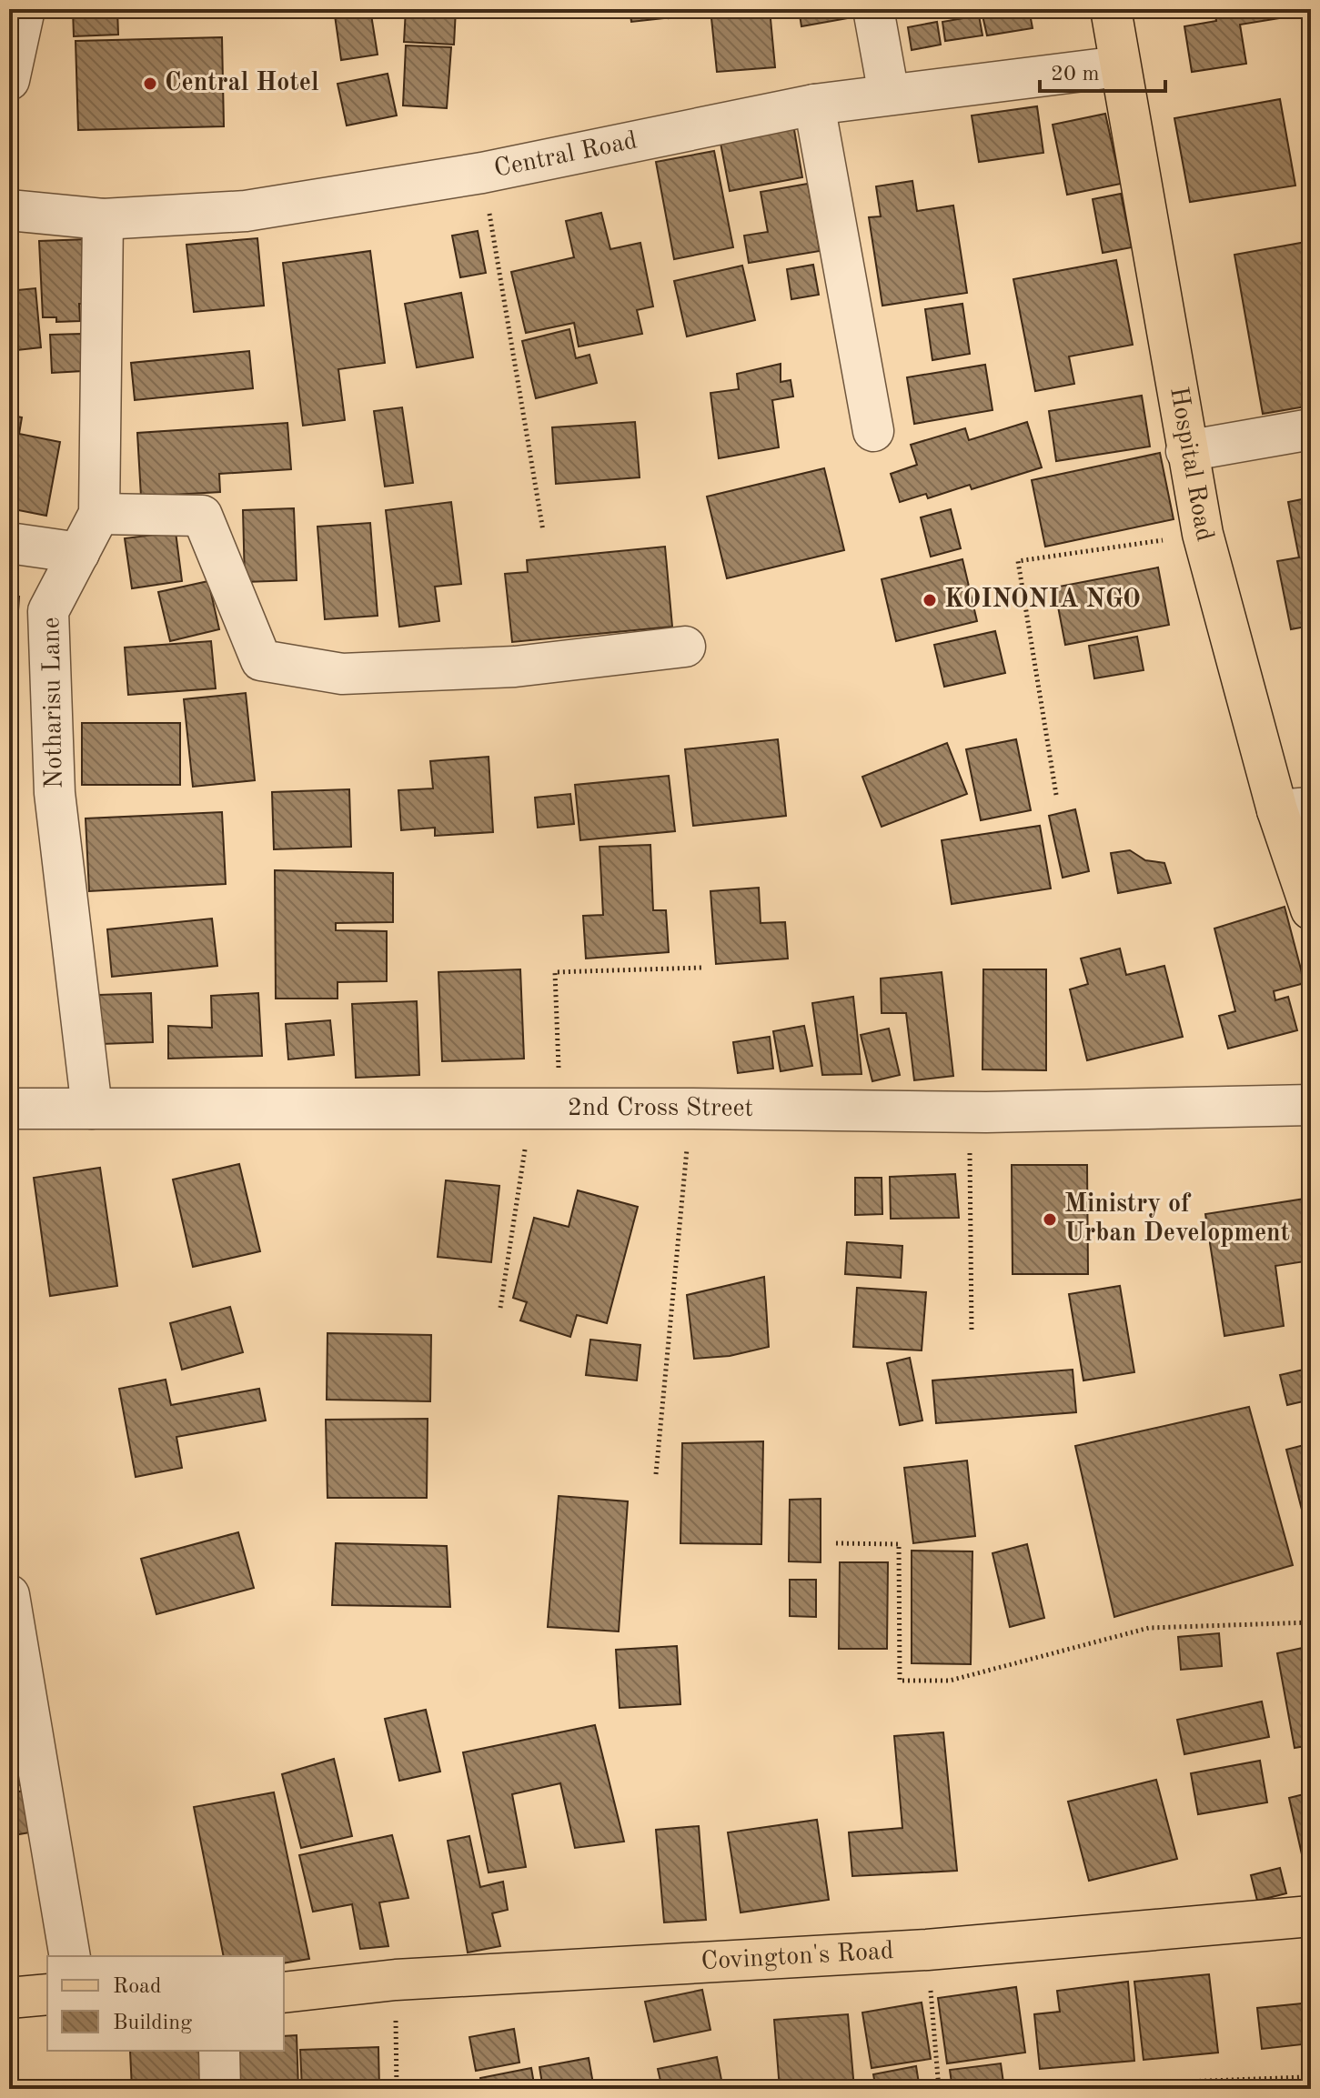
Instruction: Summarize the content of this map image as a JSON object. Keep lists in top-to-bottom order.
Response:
{
  "streets": {
    "main road": ["Hospital Road", "Covington's Road"],
    "street": ["Central Road", "Notharisu Lane", "2nd Cross Street"]
  },
  "crossings": [
    ["Central Road", "Hospital Road"],
    ["Central Road", "Notharisu Lane"],
    ["Notharisu Lane", "2nd Cross Street"]
  ],
  "places": ["Central Hotel", "KOINONIA NGO", "Ministry of Urban Development"],
  "legend": ["Road", "Building"],
  "scale_bar": "20 m"
}
